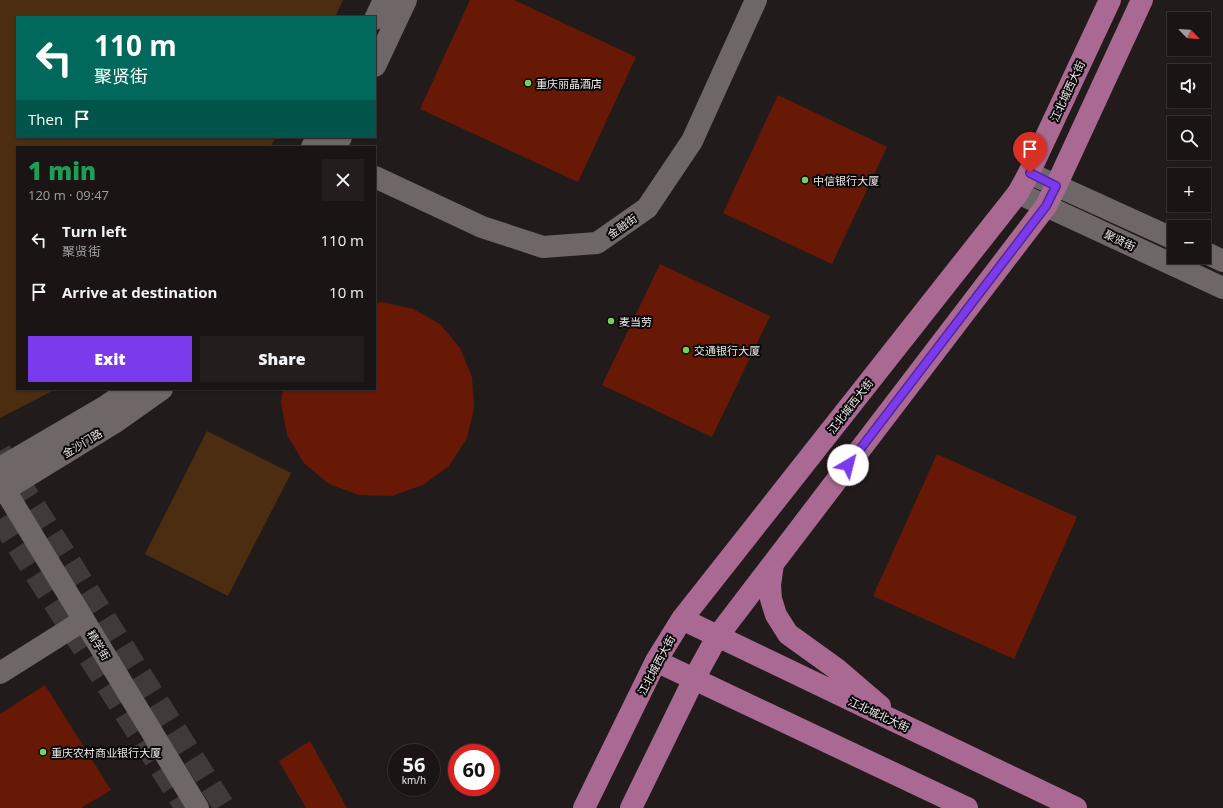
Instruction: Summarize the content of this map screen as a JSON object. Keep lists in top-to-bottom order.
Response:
{
  "streets": {
    "main road": ["江北城西大街", "江北城北大街"],
    "street": [
      "金融街",
      "聚贤街",
      "金沙门路",
      "精学街"
    ]
  },
  "crossings": [
    ["江北城西大街", "聚贤街"],
    ["江北城西大街", "江北城北大街"],
    ["金沙门路", "精学街"]
  ],
  "places": [
    "重庆丽晶酒店",
    "中信银行大厦",
    "麦当劳",
    "交通银行大厦",
    "重庆农村商业银行大厦"
  ],
  "north": "bottom right",
  "page": {
    "map_buttons": ["+", "−"],
    "turn": ["110 m", "聚贤街"],
    "then": "Then",
    "heading": ["1 min", "120 m · 09:47"],
    "list": [
      {
        "name": "Turn left",
        "note": "聚贤街",
        "value": "110 m"
      },
      {
        "name": "Arrive at destination",
        "value": "10 m"
      }
    ],
    "buttons": ["Exit", "Share"],
    "speed": "56 km/h",
    "limit": "60"
  }
}
